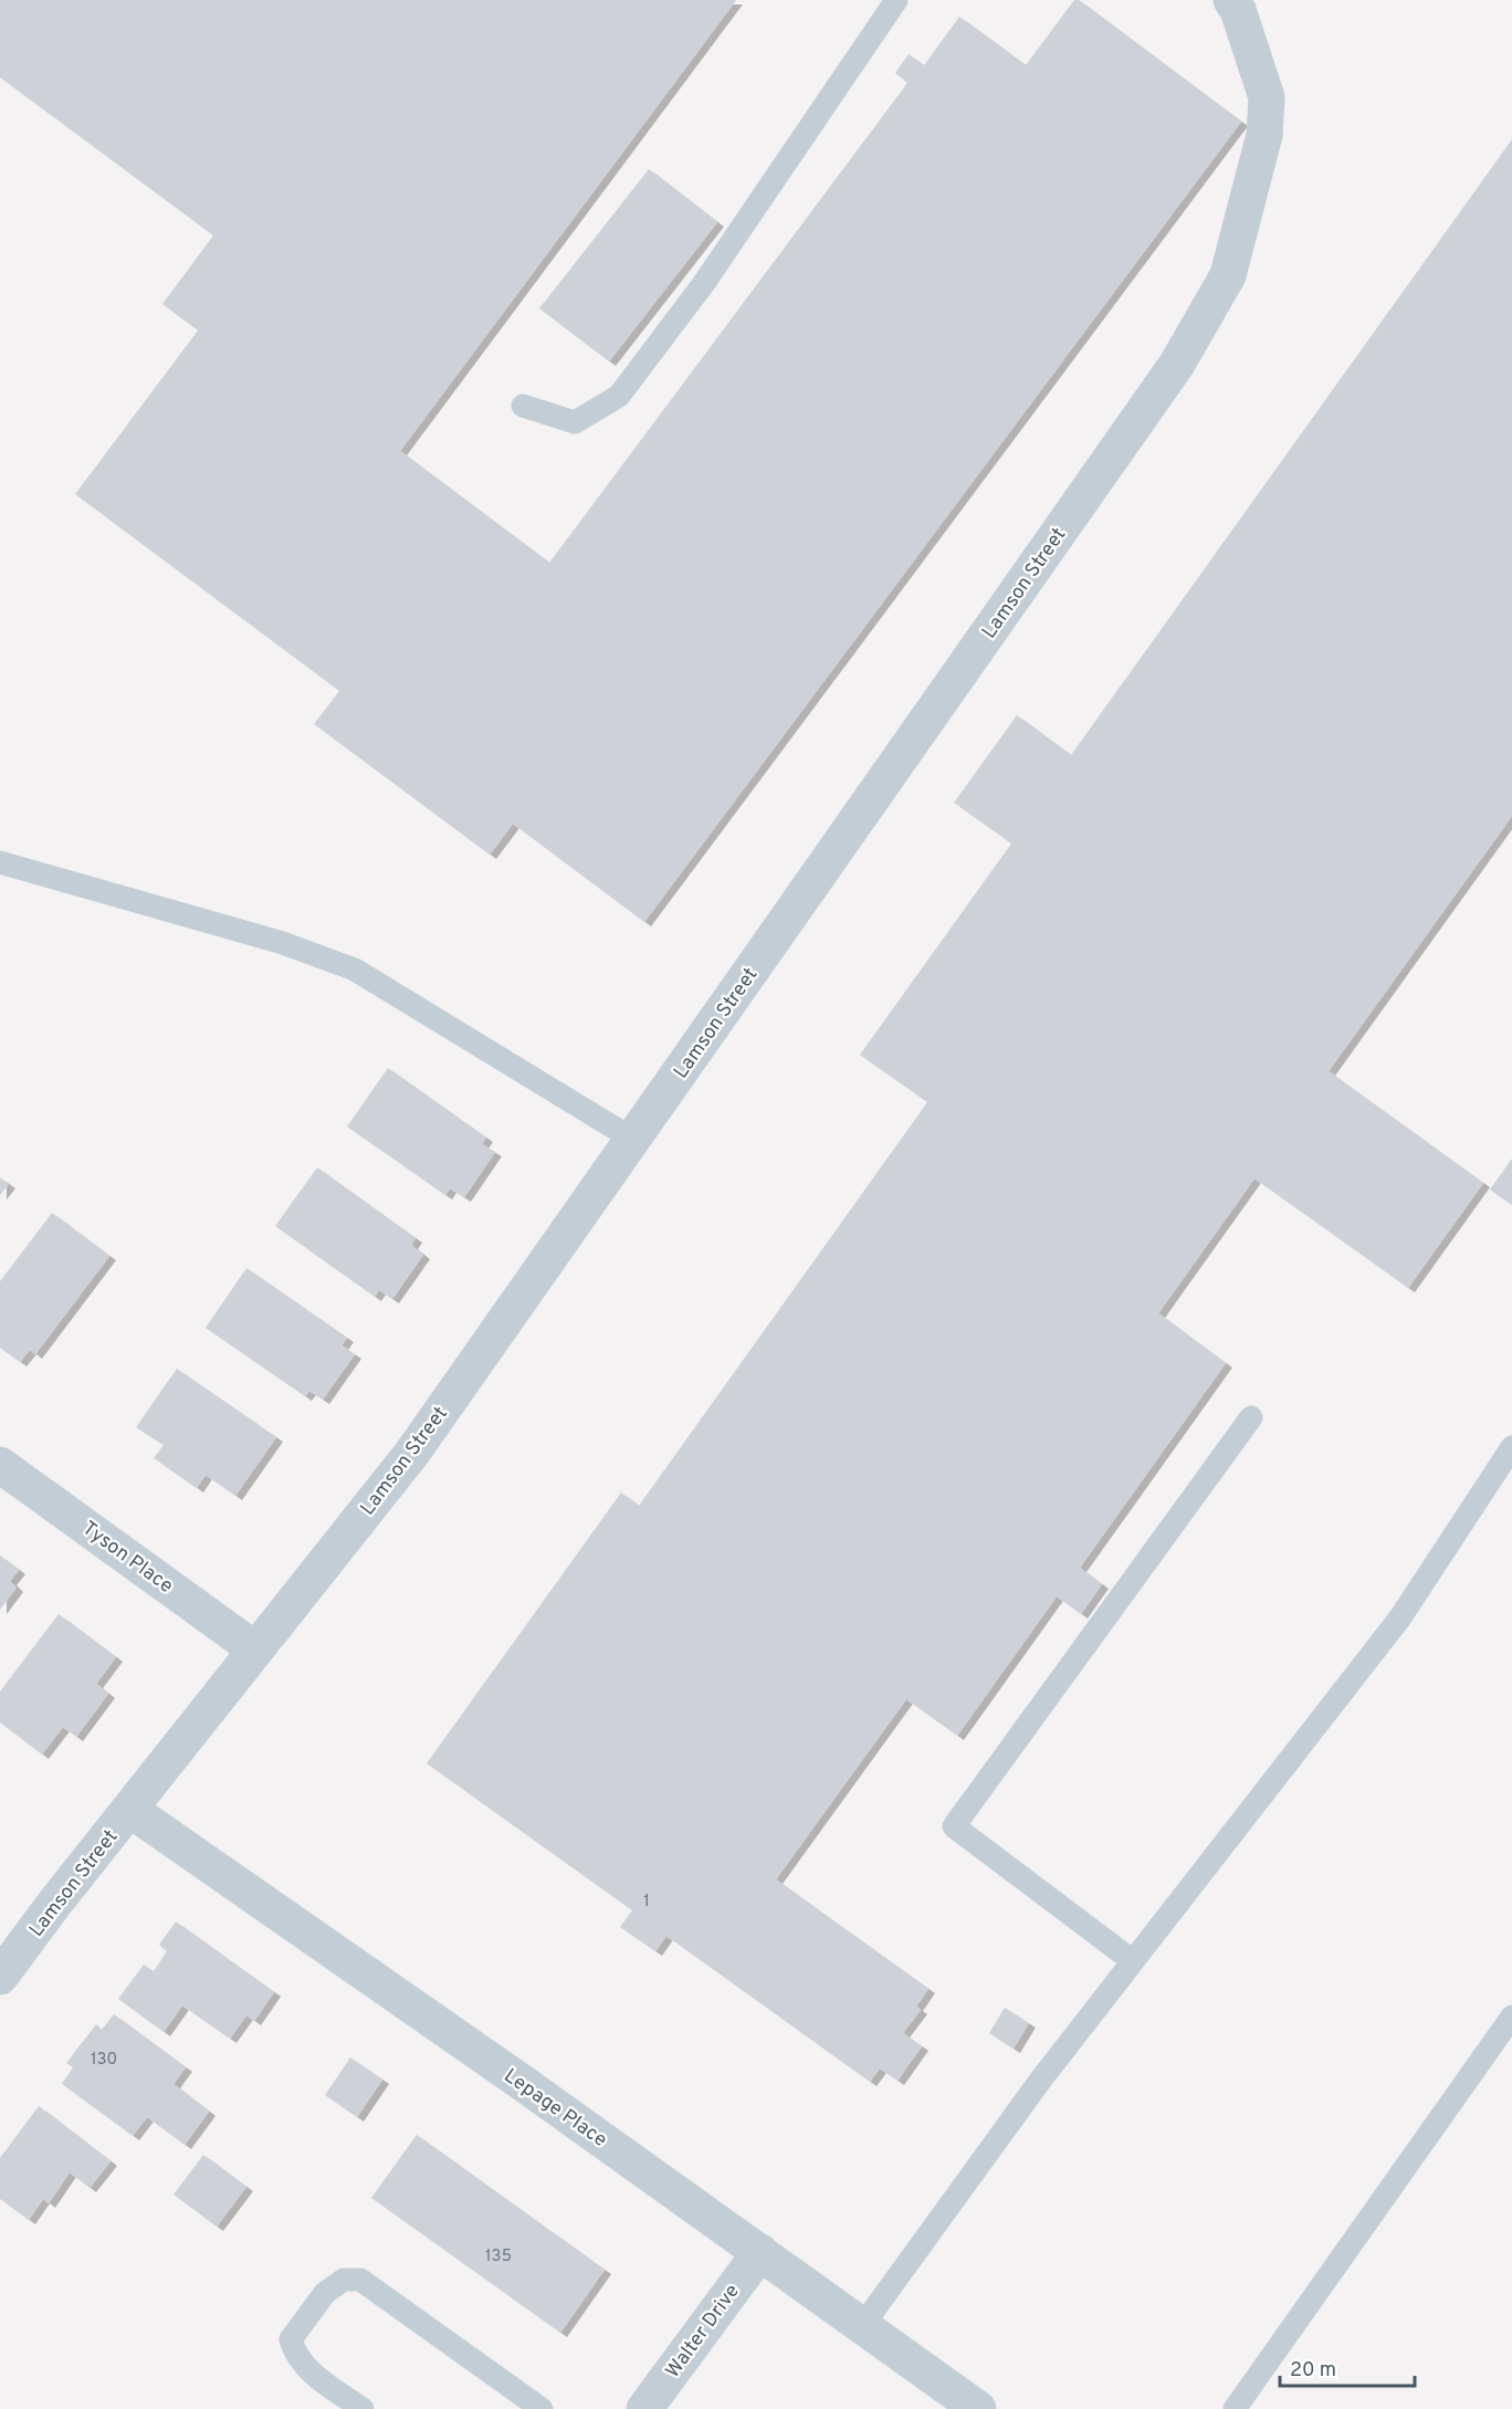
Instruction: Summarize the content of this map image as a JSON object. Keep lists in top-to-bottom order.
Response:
{
  "streets": {
    "street": [
      "Lamson Street",
      "Tyson Place",
      "Lepage Place",
      "Walter Drive"
    ]
  },
  "crossings": [
    ["Lamson Street", "Tyson Place"],
    ["Lamson Street", "Lepage Place"],
    ["Lepage Place", "Walter Drive"]
  ],
  "house_numbers": ["1", "130", "135"],
  "scale_bar": "20 m"
}
